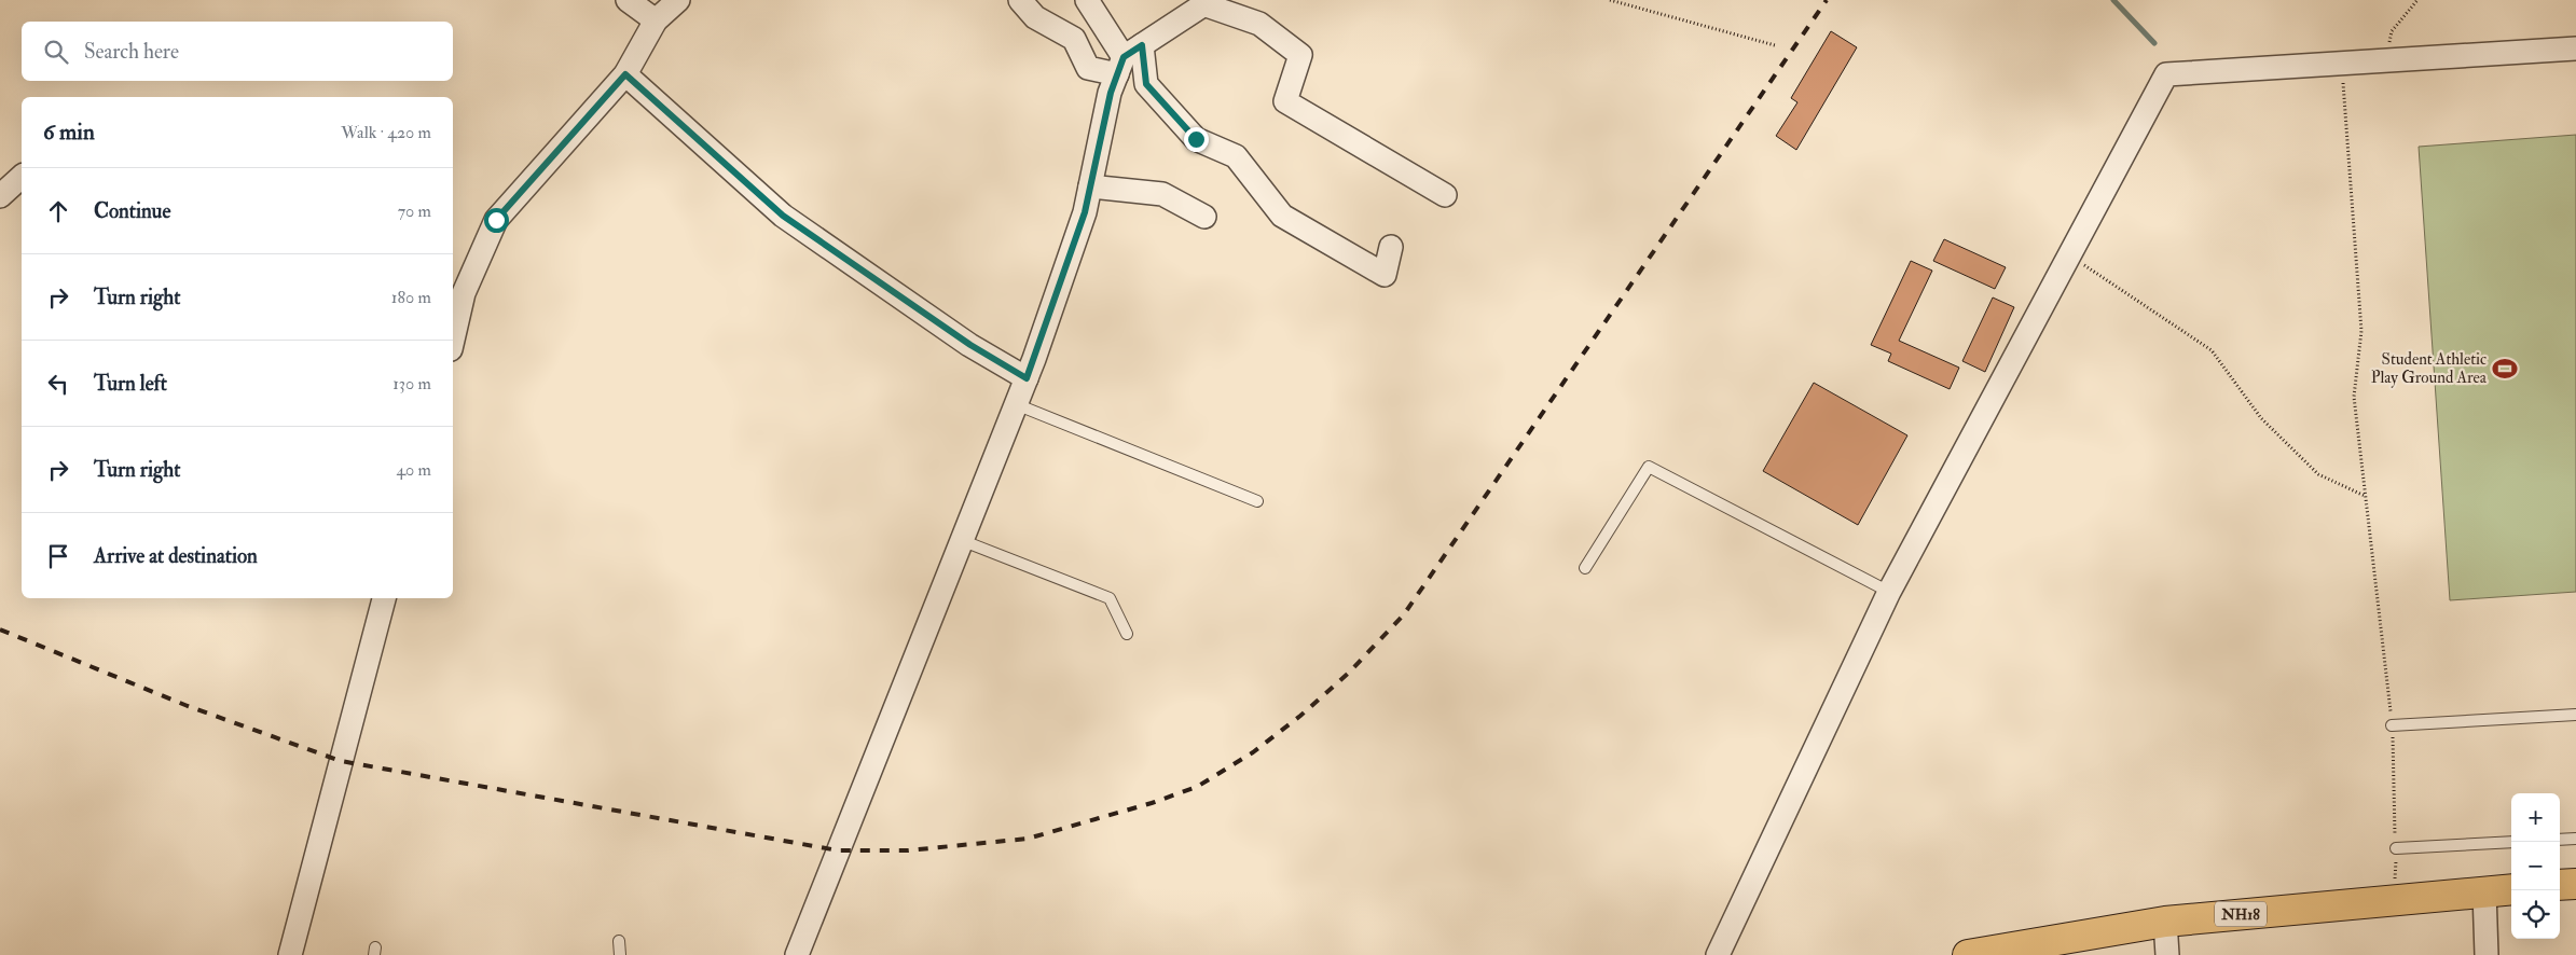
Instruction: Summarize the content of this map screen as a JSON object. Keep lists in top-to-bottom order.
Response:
{
  "streets": {
    "highway": ["NH18"]
  },
  "places": {
    "sports": ["Student Athletic Play Ground Area"]
  },
  "page": {
    "search": "Search here",
    "heading": ["6 min", "Walk · 420 m"],
    "list": [
      ["Continue", "70 m"],
      ["Turn right", "180 m"],
      ["Turn left", "130 m"],
      ["Turn right", "40 m"],
      "Arrive at destination"
    ],
    "map_buttons": ["+", "−"]
  }
}
